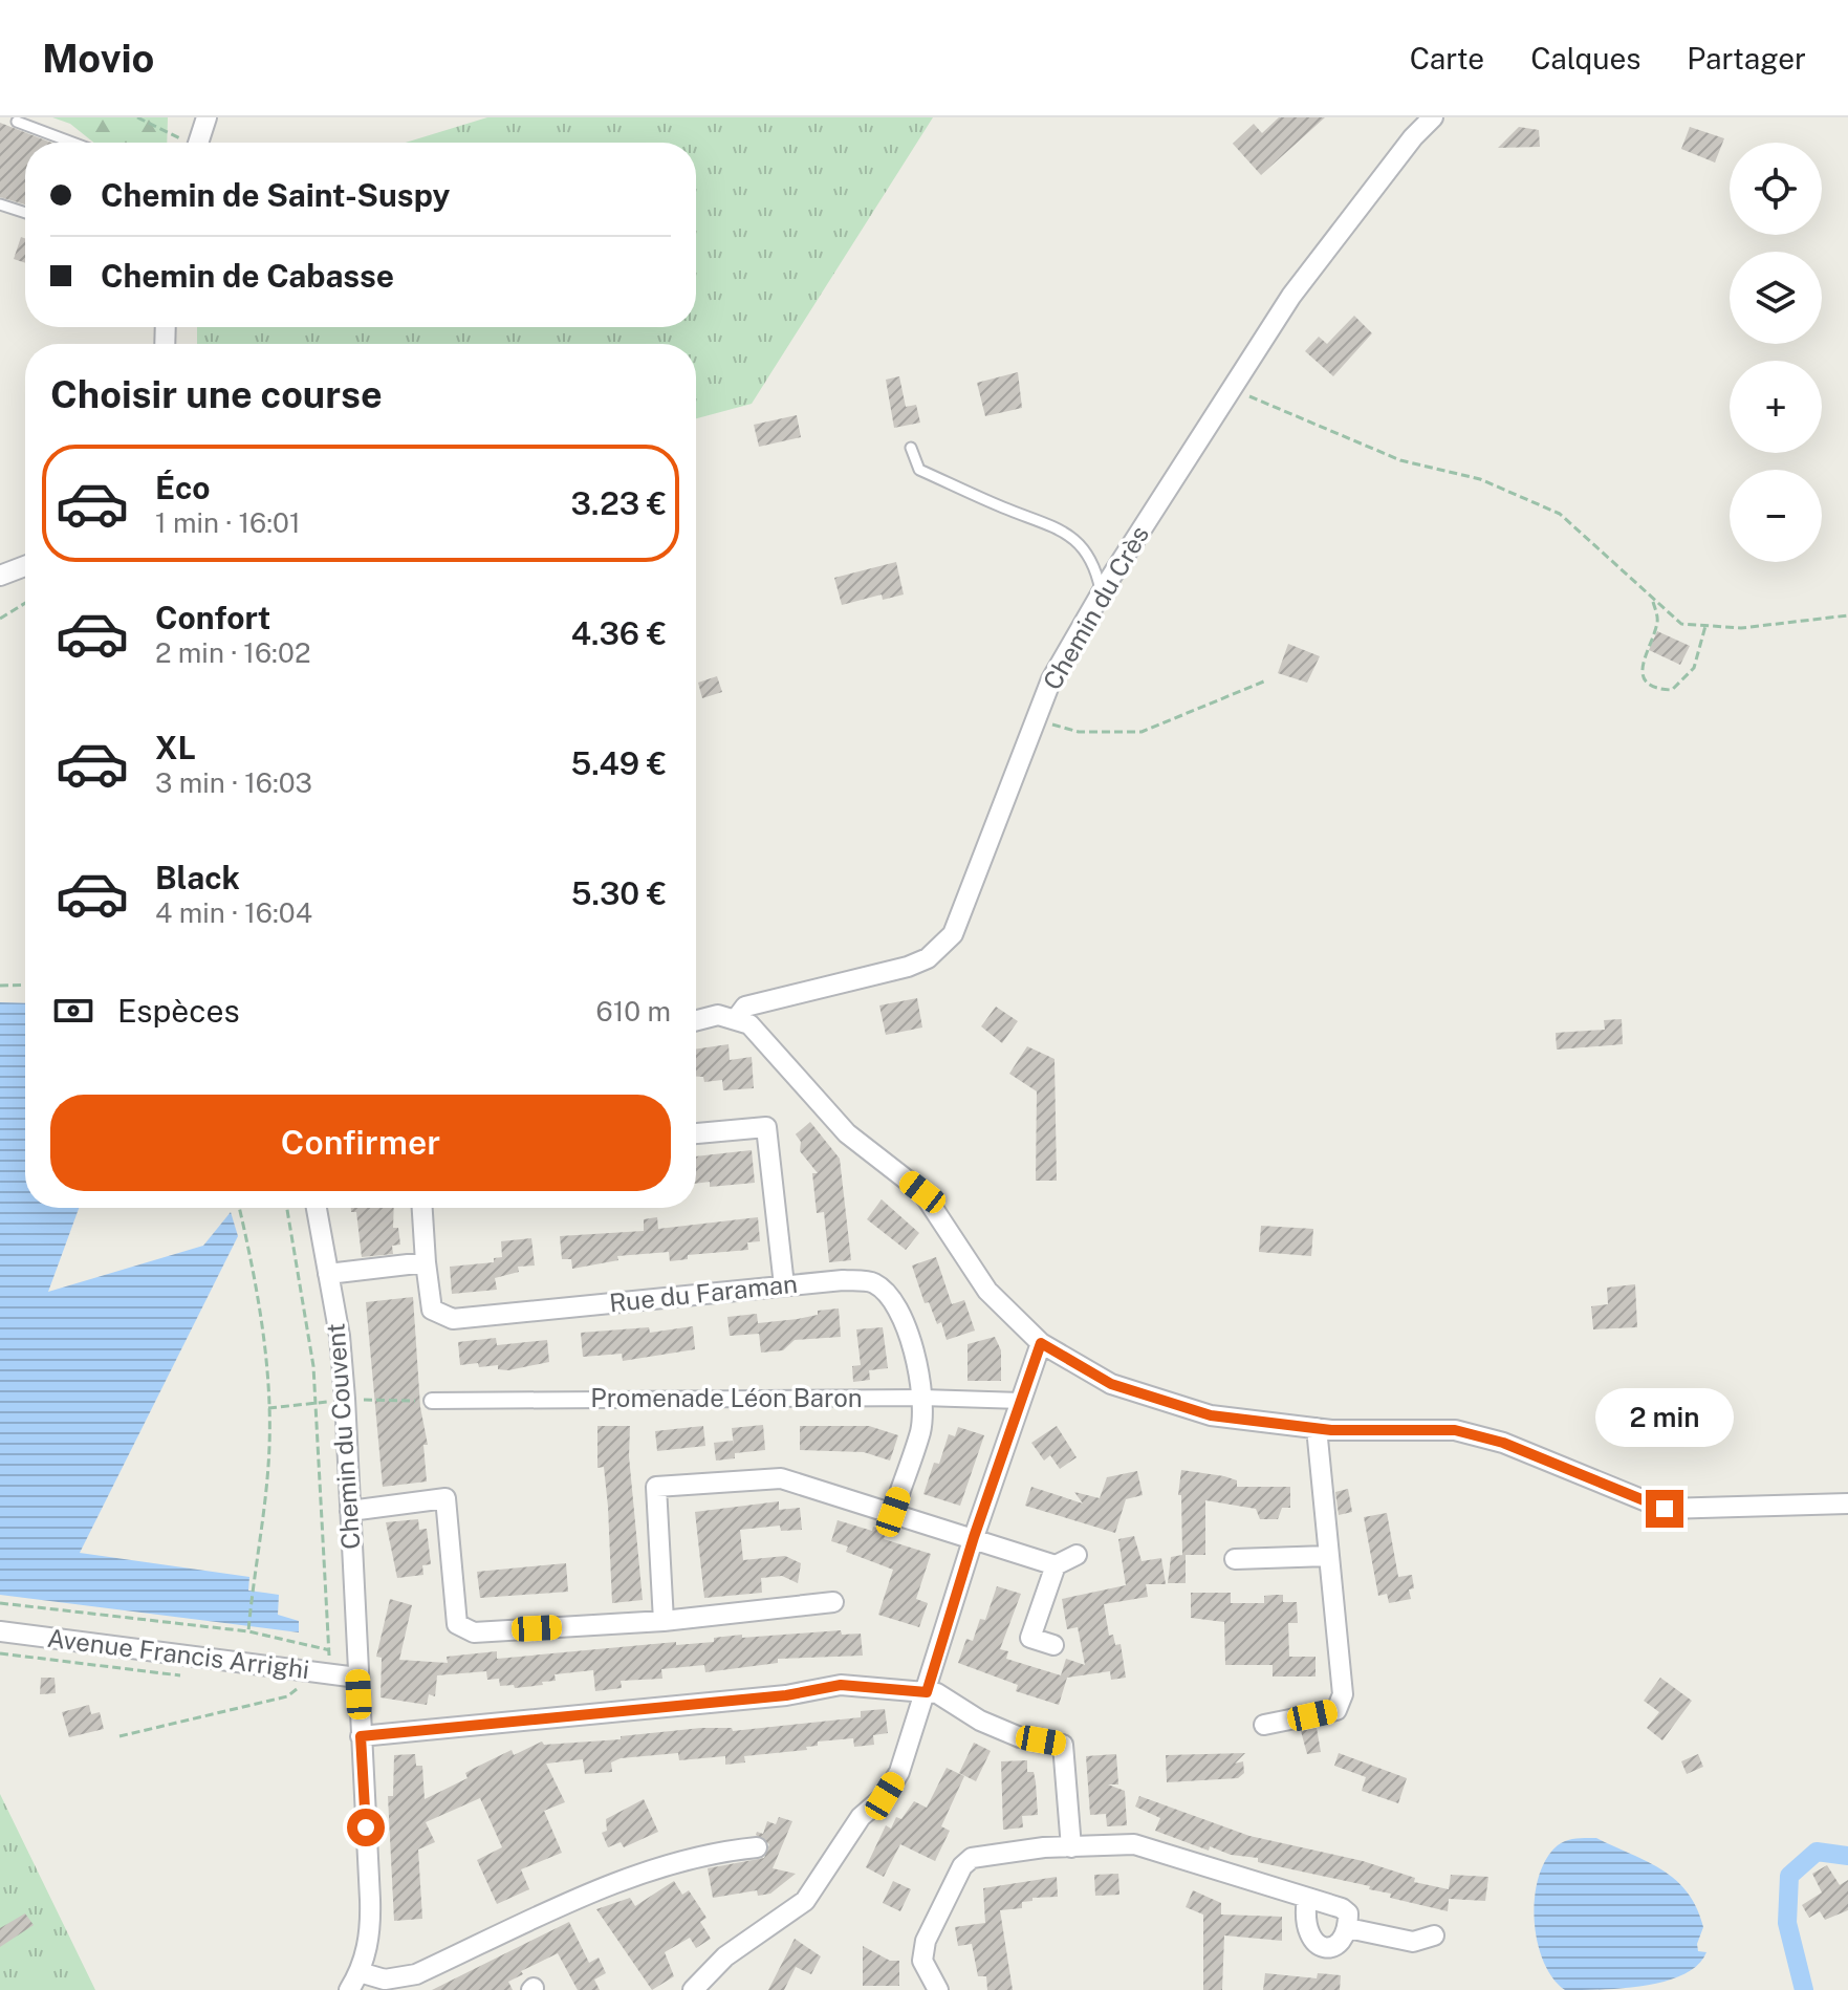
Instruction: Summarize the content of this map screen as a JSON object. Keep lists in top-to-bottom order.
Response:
{
  "streets": {
    "street": [
      "Chemin du Crès",
      "Rue du Faraman",
      "Promenade Léon Baron",
      "Chemin du Couvent",
      "Avenue Francis Arrighi"
    ]
  },
  "crossings": [
    ["Rue du Faraman", "Promenade Léon Baron"],
    ["Chemin du Couvent", "Avenue Francis Arrighi"]
  ],
  "page": {
    "header": "Movio",
    "nav": ["Carte", "Calques", "Partager"],
    "map_buttons": ["+", "−"],
    "banner": ["Chemin de Saint-Suspy", "Chemin de Cabasse"],
    "heading": "Choisir une course",
    "list": [
      {
        "name": "Éco",
        "note": "1 min · 16:01",
        "value": "3.23 €"
      },
      {
        "name": "Confort",
        "note": "2 min · 16:02",
        "value": "4.36 €"
      },
      {
        "name": "XL",
        "note": "3 min · 16:03",
        "value": "5.49 €"
      },
      {
        "name": "Black",
        "note": "4 min · 16:04",
        "value": "5.30 €"
      }
    ],
    "pay": ["Espèces", "610 m"],
    "buttons": "Confirmer",
    "bubble": "2 min"
  }
}
